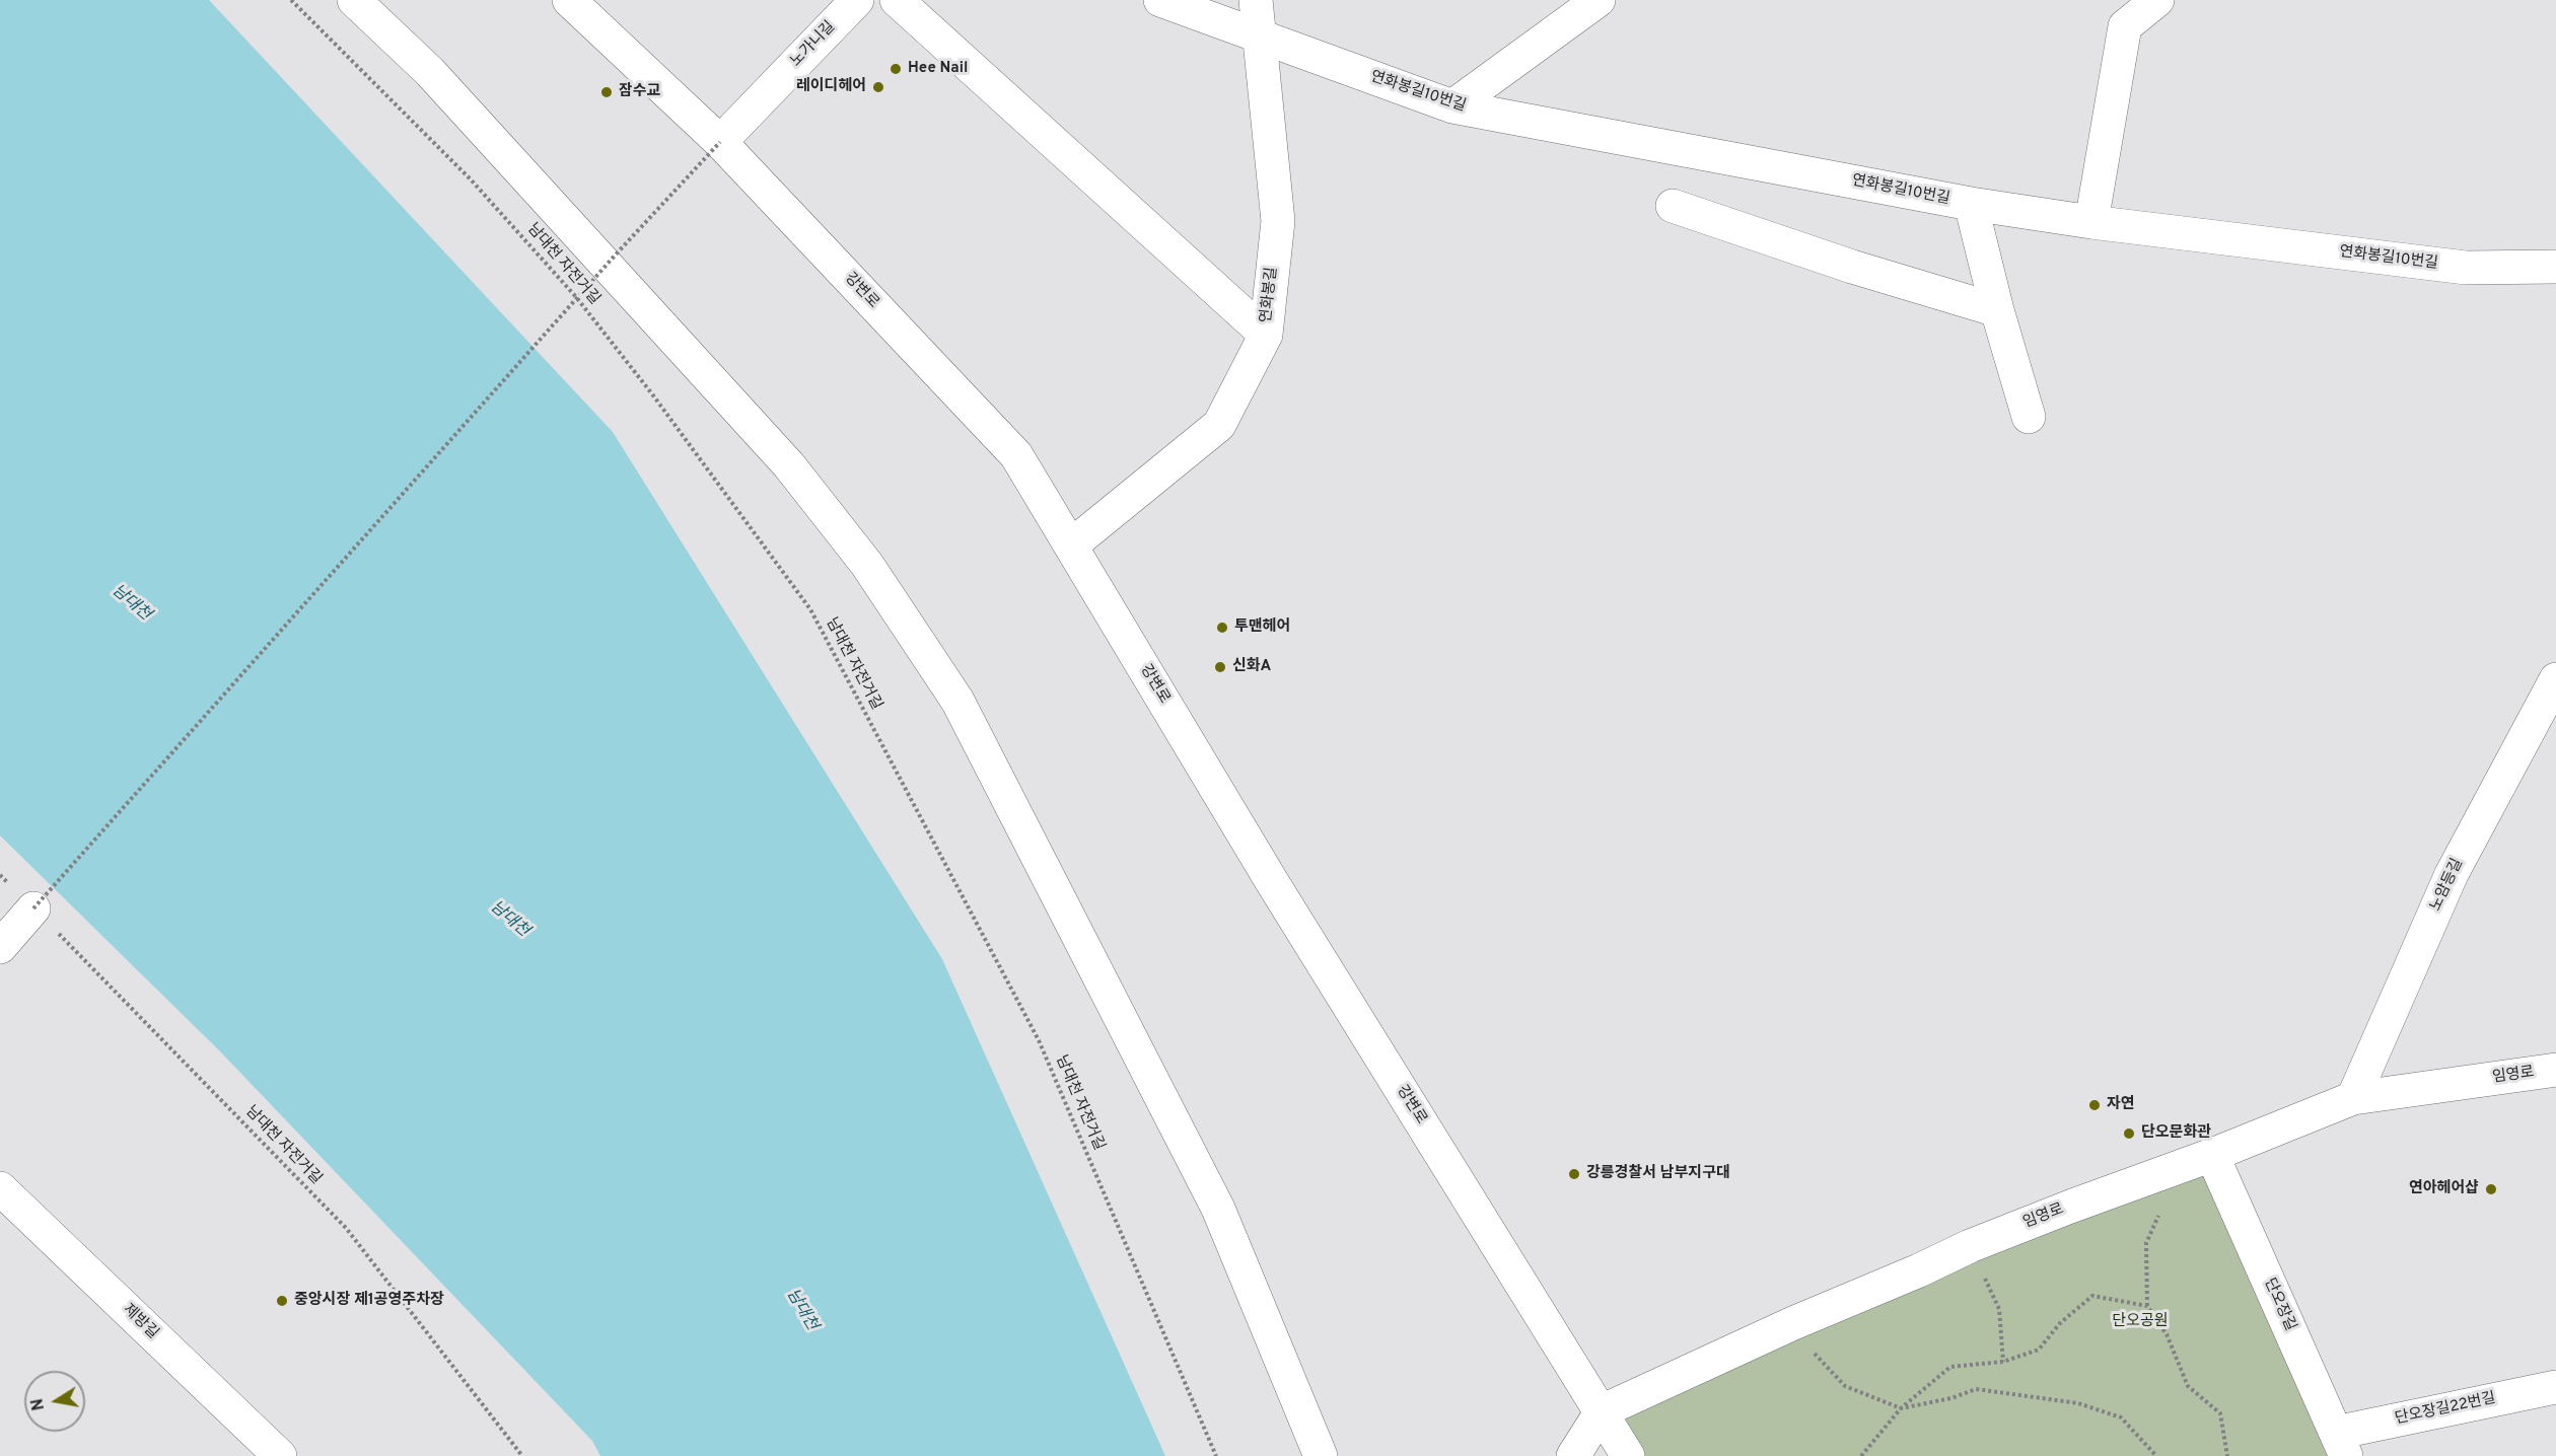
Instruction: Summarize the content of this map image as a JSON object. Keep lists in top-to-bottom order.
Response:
{
  "streets": {
    "street": [
      "노가니길",
      "연화봉길10번길",
      "강변로",
      "연화봉길",
      "노암등길",
      "임영로",
      "단오장길",
      "제방길",
      "단오장길22번길"
    ],
    "path": ["남대천 자전거길"]
  },
  "crossings": [
    ["노가니길", "강변로"],
    ["연화봉길10번길", "연화봉길"],
    ["강변로", "연화봉길"],
    ["강변로", "임영로"],
    ["노암등길", "임영로"],
    ["임영로", "단오장길"],
    ["단오장길", "단오장길22번길"]
  ],
  "water": ["남대천"],
  "parks": ["단오공원"],
  "places": [
    "Hee Nail",
    "레이디헤어",
    "잠수교",
    "투맨헤어",
    "신화A",
    "자연",
    "단오문화관",
    "강릉경찰서 남부지구대",
    "연아헤어샵",
    "중앙시장 제1공영주차장"
  ],
  "north": "left"
}
